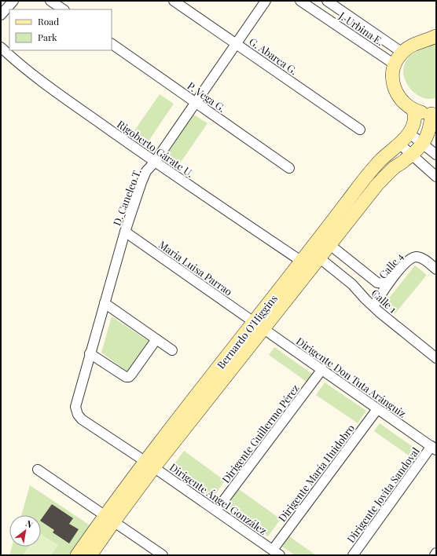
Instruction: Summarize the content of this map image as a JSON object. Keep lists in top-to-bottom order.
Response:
{
  "streets": {
    "street": [
      "J. Urbina E.",
      "G. Abarca G.",
      "P. Vega G.",
      "Rigoberto Gárate U.",
      "D. Caneleo T.",
      "Calle 4",
      "Maria Luisa Parrao",
      "Calle 1",
      "Bernardo O'Higgins",
      "Dirigente Don Tuta Aránguiz",
      "Dirigente Guillermo Pérez",
      "Dirigente María Huidobro",
      "Dirigente Jovita Sandoval",
      "Dirigente Ángel González"
    ]
  },
  "crossings": [
    ["J. Urbina E.", "Bernardo O'Higgins"],
    ["G. Abarca G.", "D. Caneleo T."],
    ["P. Vega G.", "D. Caneleo T."],
    ["Rigoberto Gárate U.", "D. Caneleo T."],
    ["Rigoberto Gárate U.", "Bernardo O'Higgins"],
    ["D. Caneleo T.", "Maria Luisa Parrao"],
    ["D. Caneleo T.", "Dirigente Ángel González"],
    ["Calle 4", "Calle 1"],
    ["Maria Luisa Parrao", "Bernardo O'Higgins"],
    ["Maria Luisa Parrao", "Dirigente Don Tuta Aránguiz"],
    ["Calle 1", "Bernardo O'Higgins"],
    ["Bernardo O'Higgins", "Dirigente Don Tuta Aránguiz"],
    ["Bernardo O'Higgins", "Dirigente Ángel González"],
    ["Dirigente Don Tuta Aránguiz", "Dirigente Guillermo Pérez"],
    ["Dirigente Don Tuta Aránguiz", "Dirigente María Huidobro"],
    ["Dirigente Don Tuta Aránguiz", "Dirigente Jovita Sandoval"],
    ["Dirigente Guillermo Pérez", "Dirigente Ángel González"],
    ["Dirigente María Huidobro", "Dirigente Ángel González"]
  ],
  "legend": ["Road", "Park"],
  "north": "top right"
}
